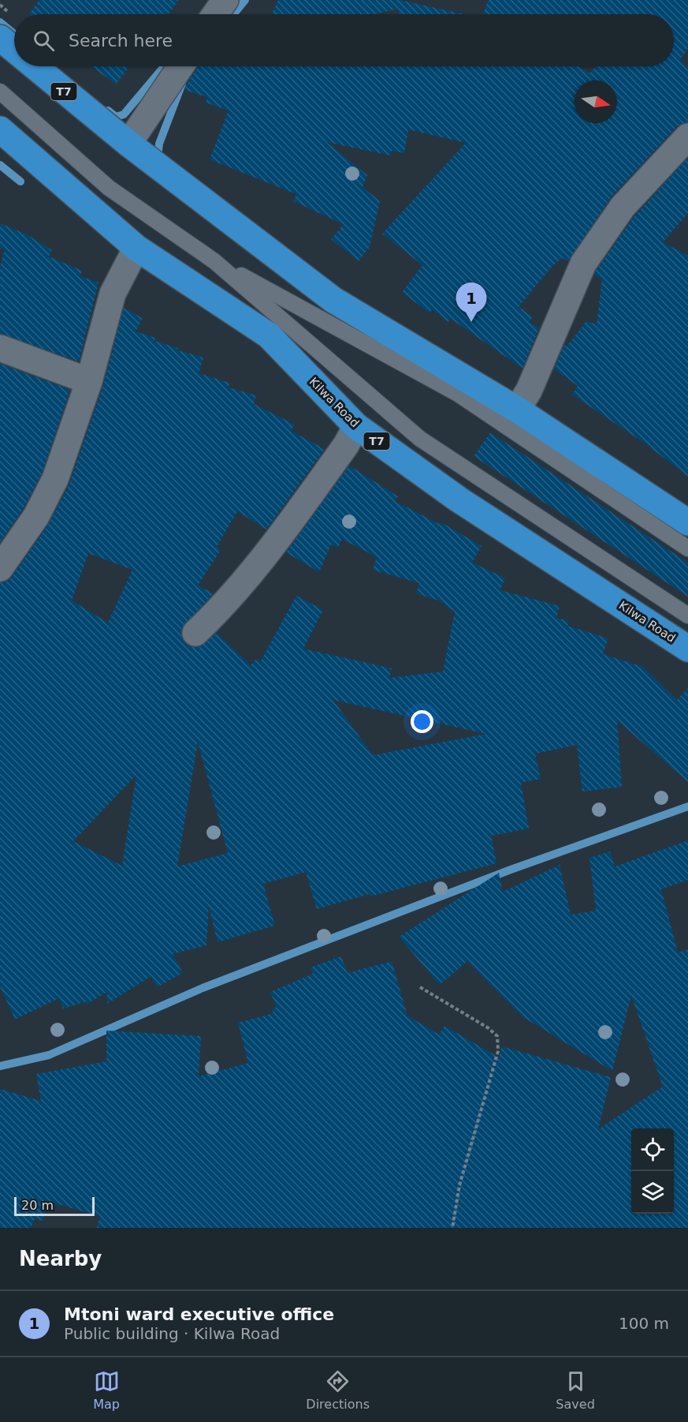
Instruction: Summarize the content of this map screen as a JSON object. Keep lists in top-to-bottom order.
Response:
{
  "streets": {
    "highway": ["T7", "Kilwa Road"]
  },
  "scale_bar": "20 m",
  "north": "right",
  "page": {
    "search": "Search here",
    "pins": "1",
    "scale": "20 m",
    "heading": "Nearby",
    "list": [
      {
        "mark": "1",
        "name": "Mtoni ward executive office",
        "note": "Public building · Kilwa Road",
        "value": "100 m"
      }
    ],
    "nav": ["Map", "Directions", "Saved"]
  }
}
